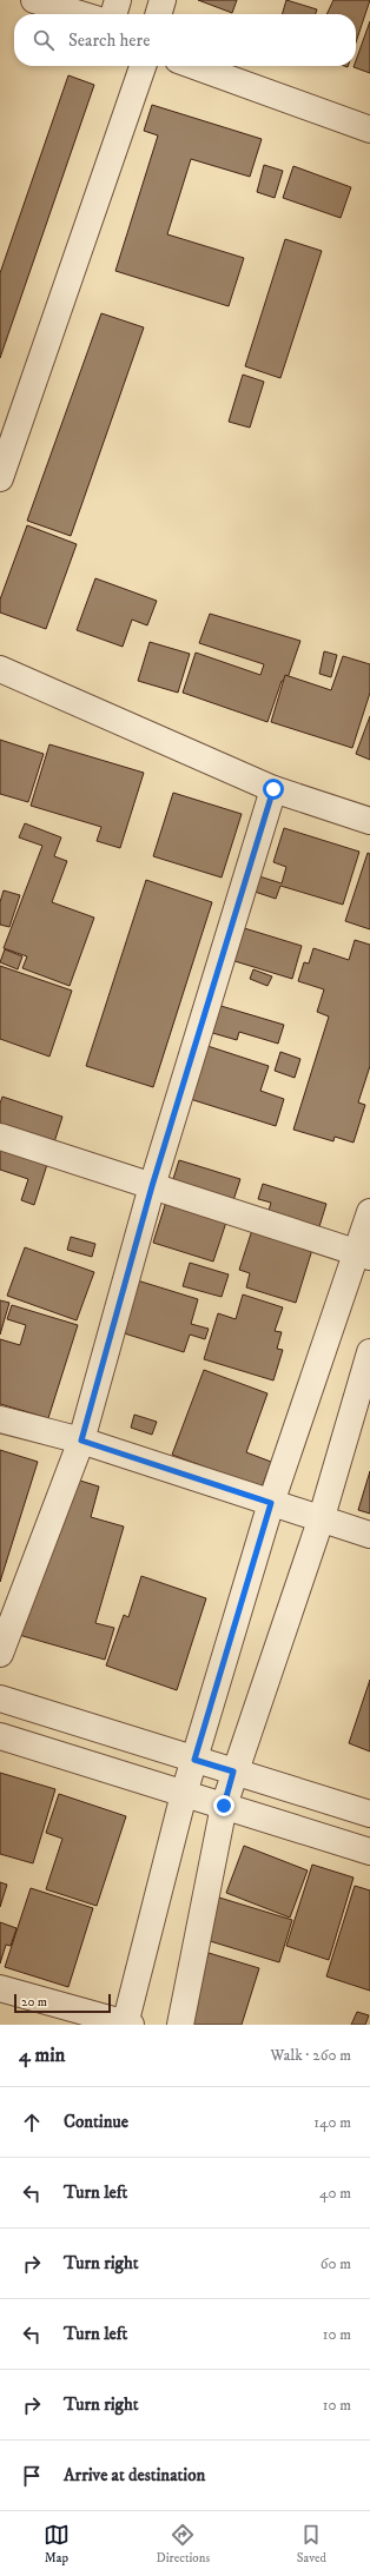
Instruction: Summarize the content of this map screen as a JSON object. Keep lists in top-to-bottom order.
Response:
{
  "scale_bar": "20 m",
  "page": {
    "search": "Search here",
    "scale": "20 m",
    "heading": ["4 min", "Walk · 260 m"],
    "list": [
      ["Continue", "140 m"],
      ["Turn left", "40 m"],
      ["Turn right", "60 m"],
      ["Turn left", "10 m"],
      ["Turn right", "10 m"],
      "Arrive at destination"
    ],
    "nav": ["Map", "Directions", "Saved"]
  }
}
